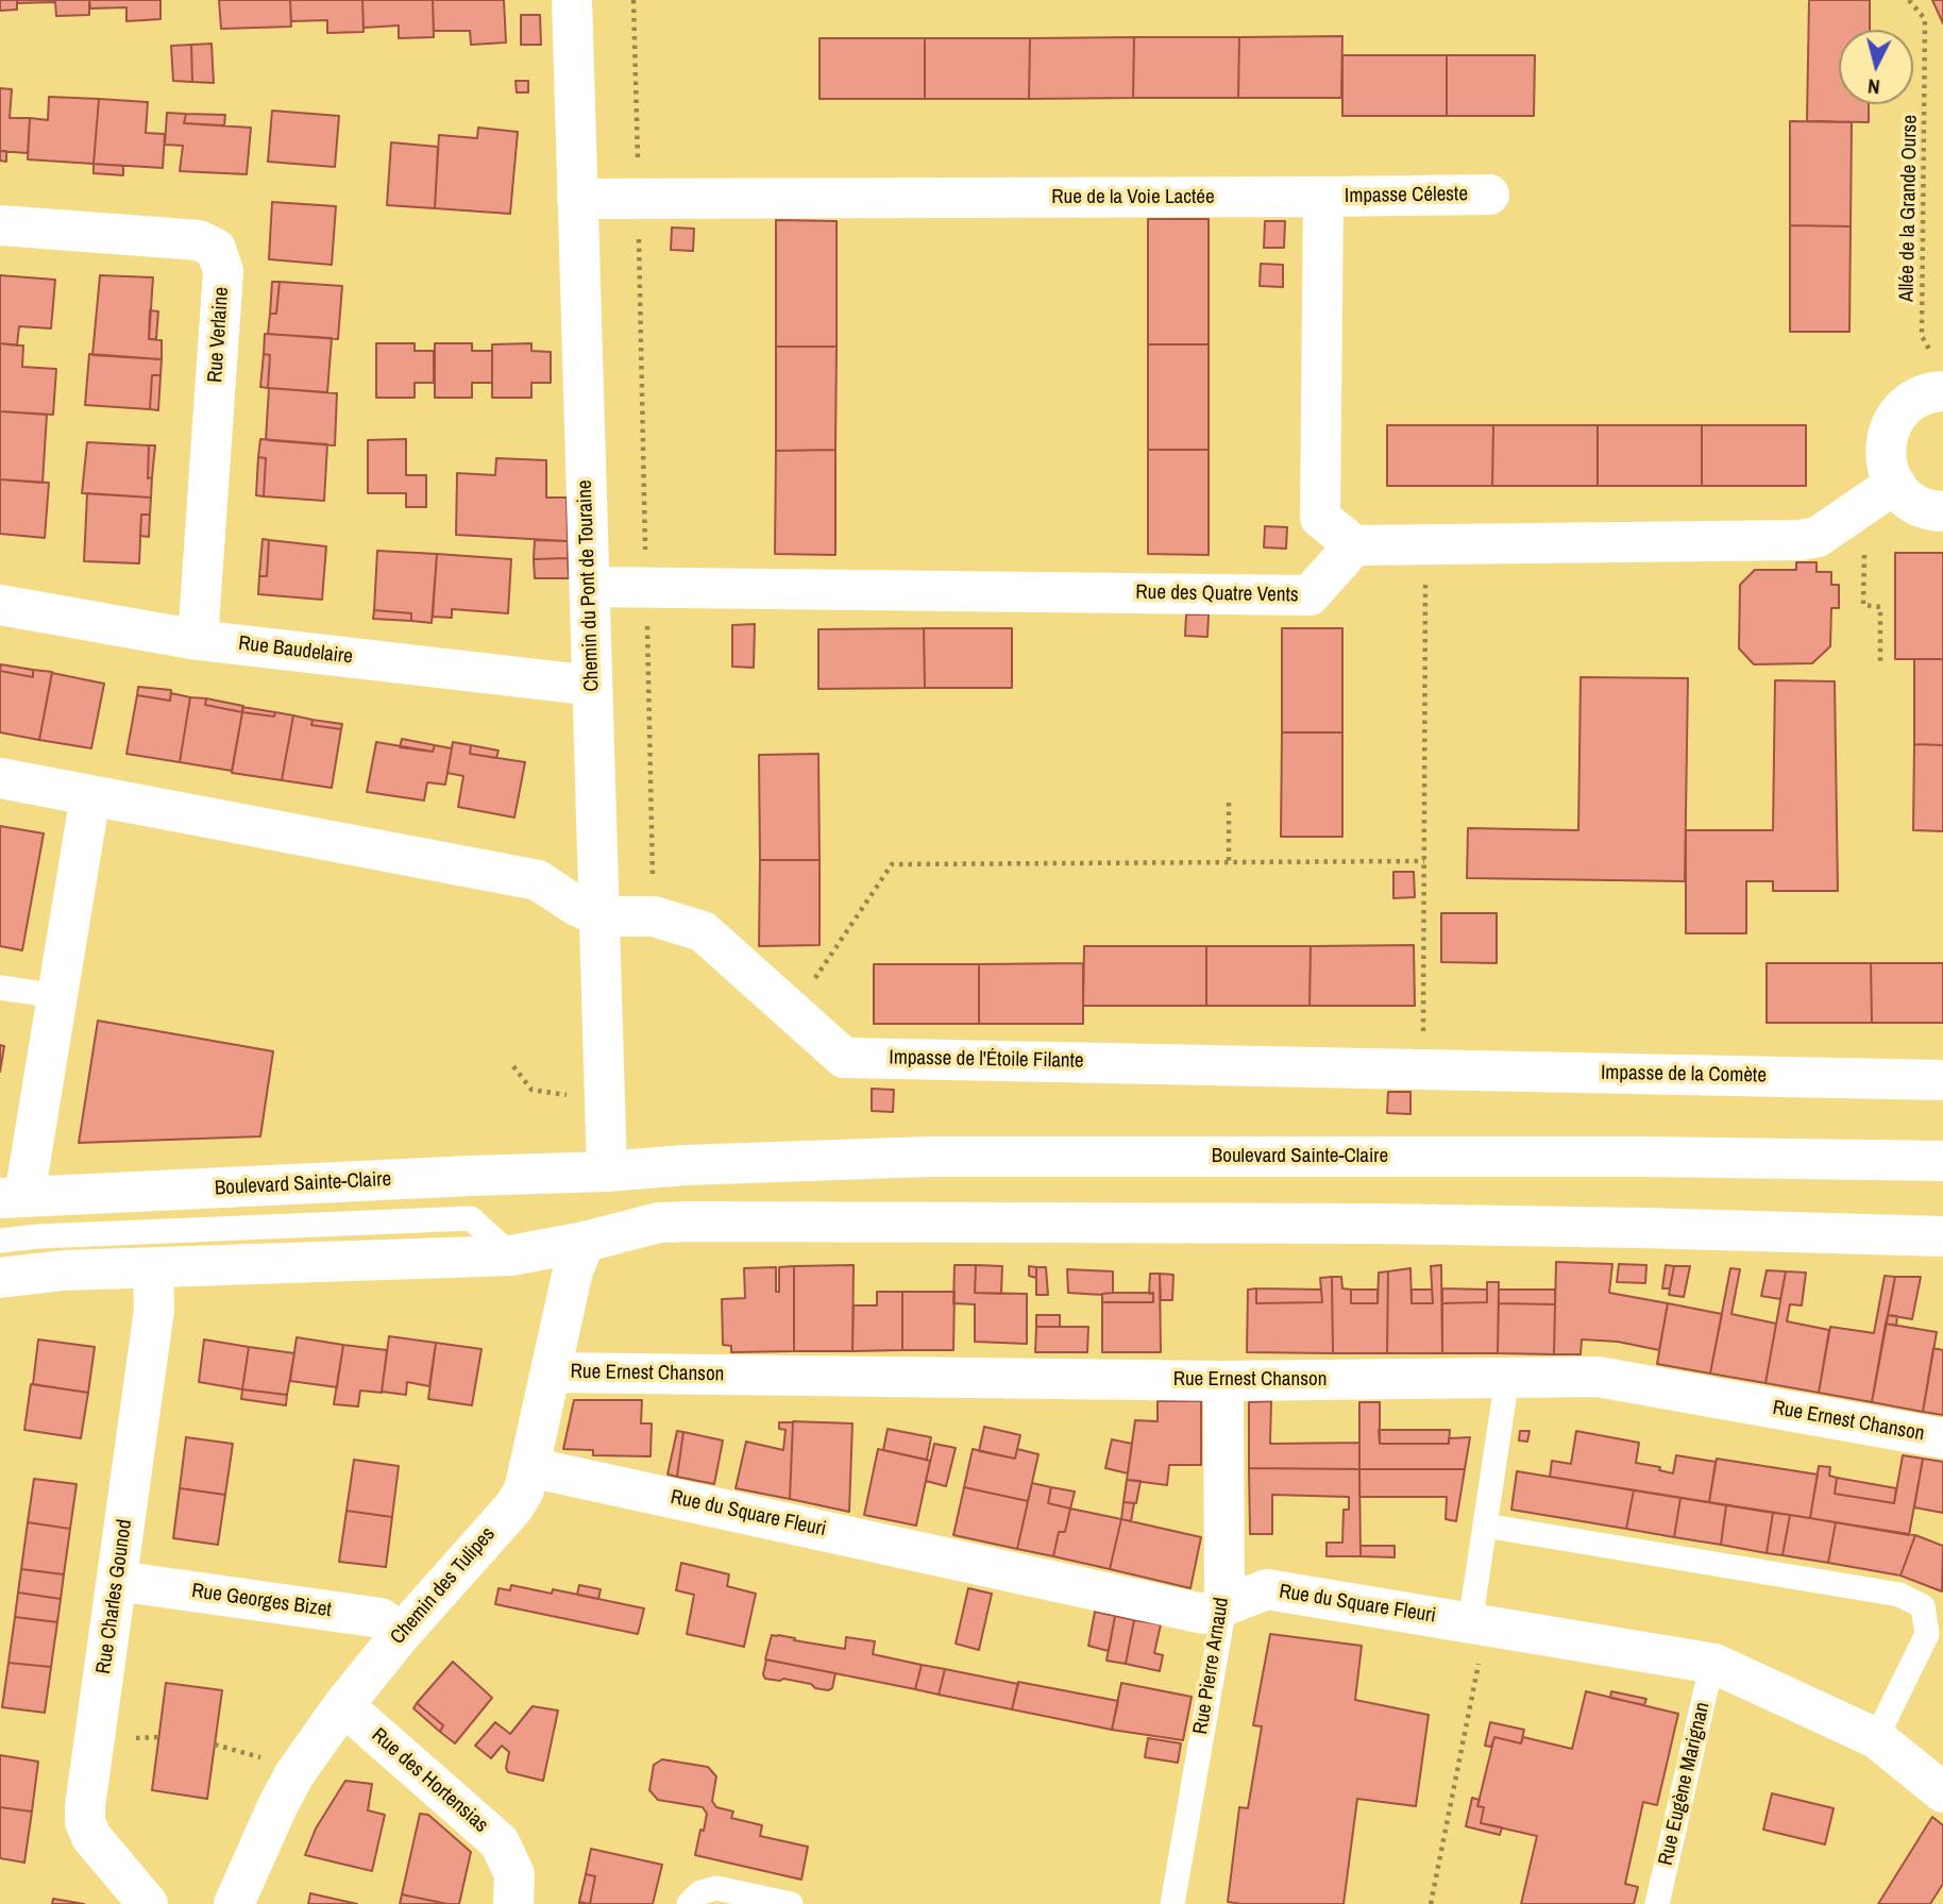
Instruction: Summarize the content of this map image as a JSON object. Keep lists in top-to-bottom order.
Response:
{
  "streets": {
    "street": [
      "Impasse Céleste",
      "Rue de la Voie Lactée",
      "Rue Verlaine",
      "Chemin du Pont de Touraine",
      "Rue des Quatre Vents",
      "Rue Baudelaire",
      "Impasse de l'Étoile Filante",
      "Impasse de la Comète",
      "Boulevard Sainte-Claire",
      "Rue Ernest Chanson",
      "Rue du Square Fleuri",
      "Chemin des Tulipes",
      "Rue Charles Gounod",
      "Rue Georges Bizet",
      "Rue Pierre Arnaud",
      "Rue des Hortensias"
    ],
    "lane": ["Rue Eugène Marignan"],
    "path": ["Allée de la Grande Ourse"]
  },
  "crossings": [
    ["Impasse Céleste", "Rue de la Voie Lactée"],
    ["Rue de la Voie Lactée", "Chemin du Pont de Touraine"],
    ["Rue Verlaine", "Rue Baudelaire"],
    ["Chemin du Pont de Touraine", "Rue des Quatre Vents"],
    ["Chemin du Pont de Touraine", "Rue Baudelaire"],
    ["Chemin du Pont de Touraine", "Impasse de l'Étoile Filante"],
    ["Chemin du Pont de Touraine", "Boulevard Sainte-Claire"],
    ["Impasse de l'Étoile Filante", "Impasse de la Comète"],
    ["Rue Ernest Chanson", "Chemin des Tulipes"],
    ["Rue Ernest Chanson", "Rue Pierre Arnaud"],
    ["Rue du Square Fleuri", "Chemin des Tulipes"],
    ["Rue du Square Fleuri", "Rue Pierre Arnaud"],
    ["Rue du Square Fleuri", "Rue Eugène Marignan"],
    ["Chemin des Tulipes", "Rue Georges Bizet"],
    ["Chemin des Tulipes", "Rue des Hortensias"],
    ["Rue Charles Gounod", "Rue Georges Bizet"]
  ],
  "north": "bottom"
}
